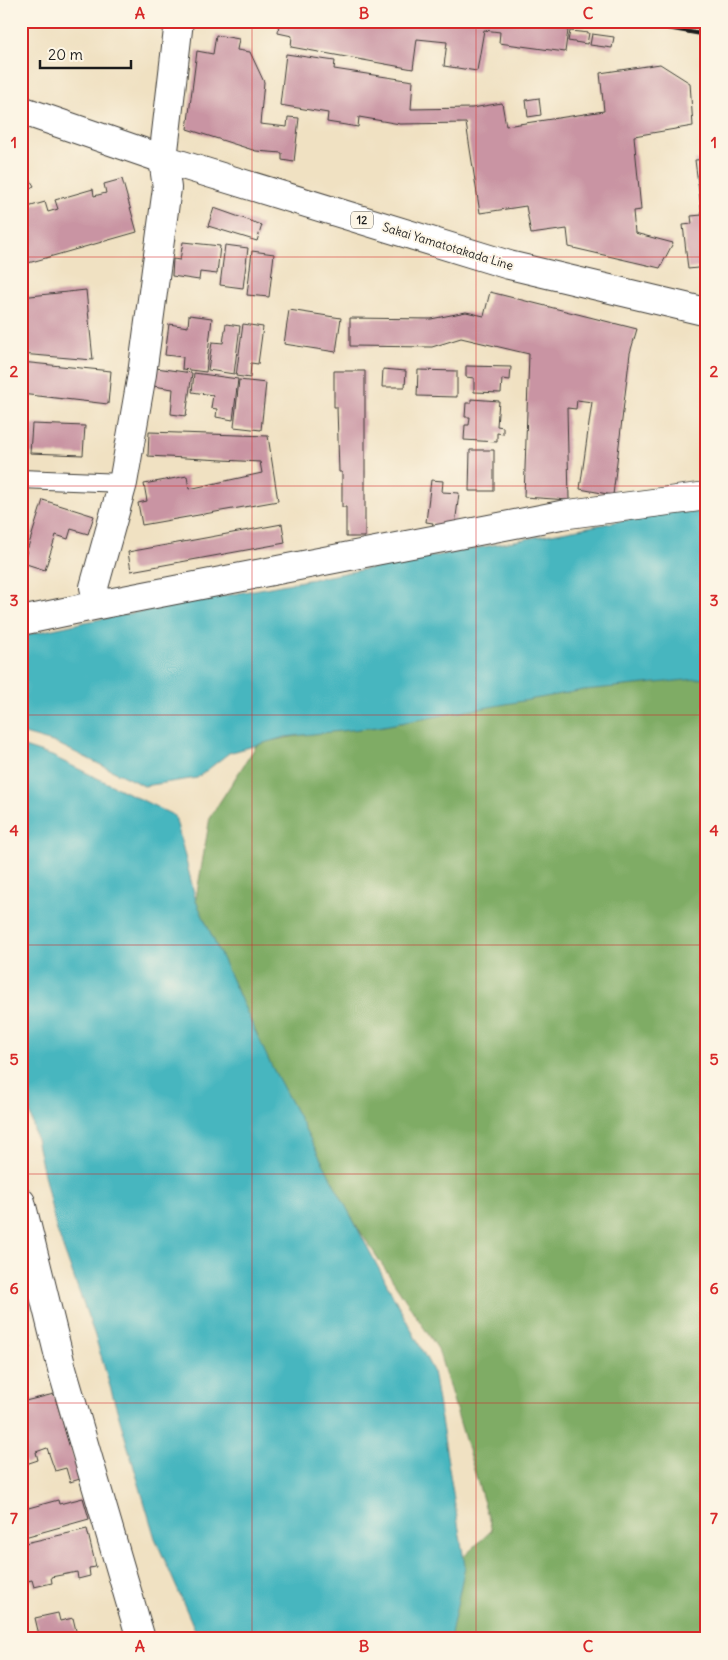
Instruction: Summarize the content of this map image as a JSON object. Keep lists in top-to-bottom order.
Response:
{
  "streets": {
    "street": ["12", "Sakai Yamatotakada Line"]
  },
  "scale_bar": "20 m",
  "grid": {
    "columns": ["A", "B", "C"],
    "rows": [
      "1",
      "2",
      "3",
      "4",
      "5",
      "6",
      "7"
    ]
  }
}
